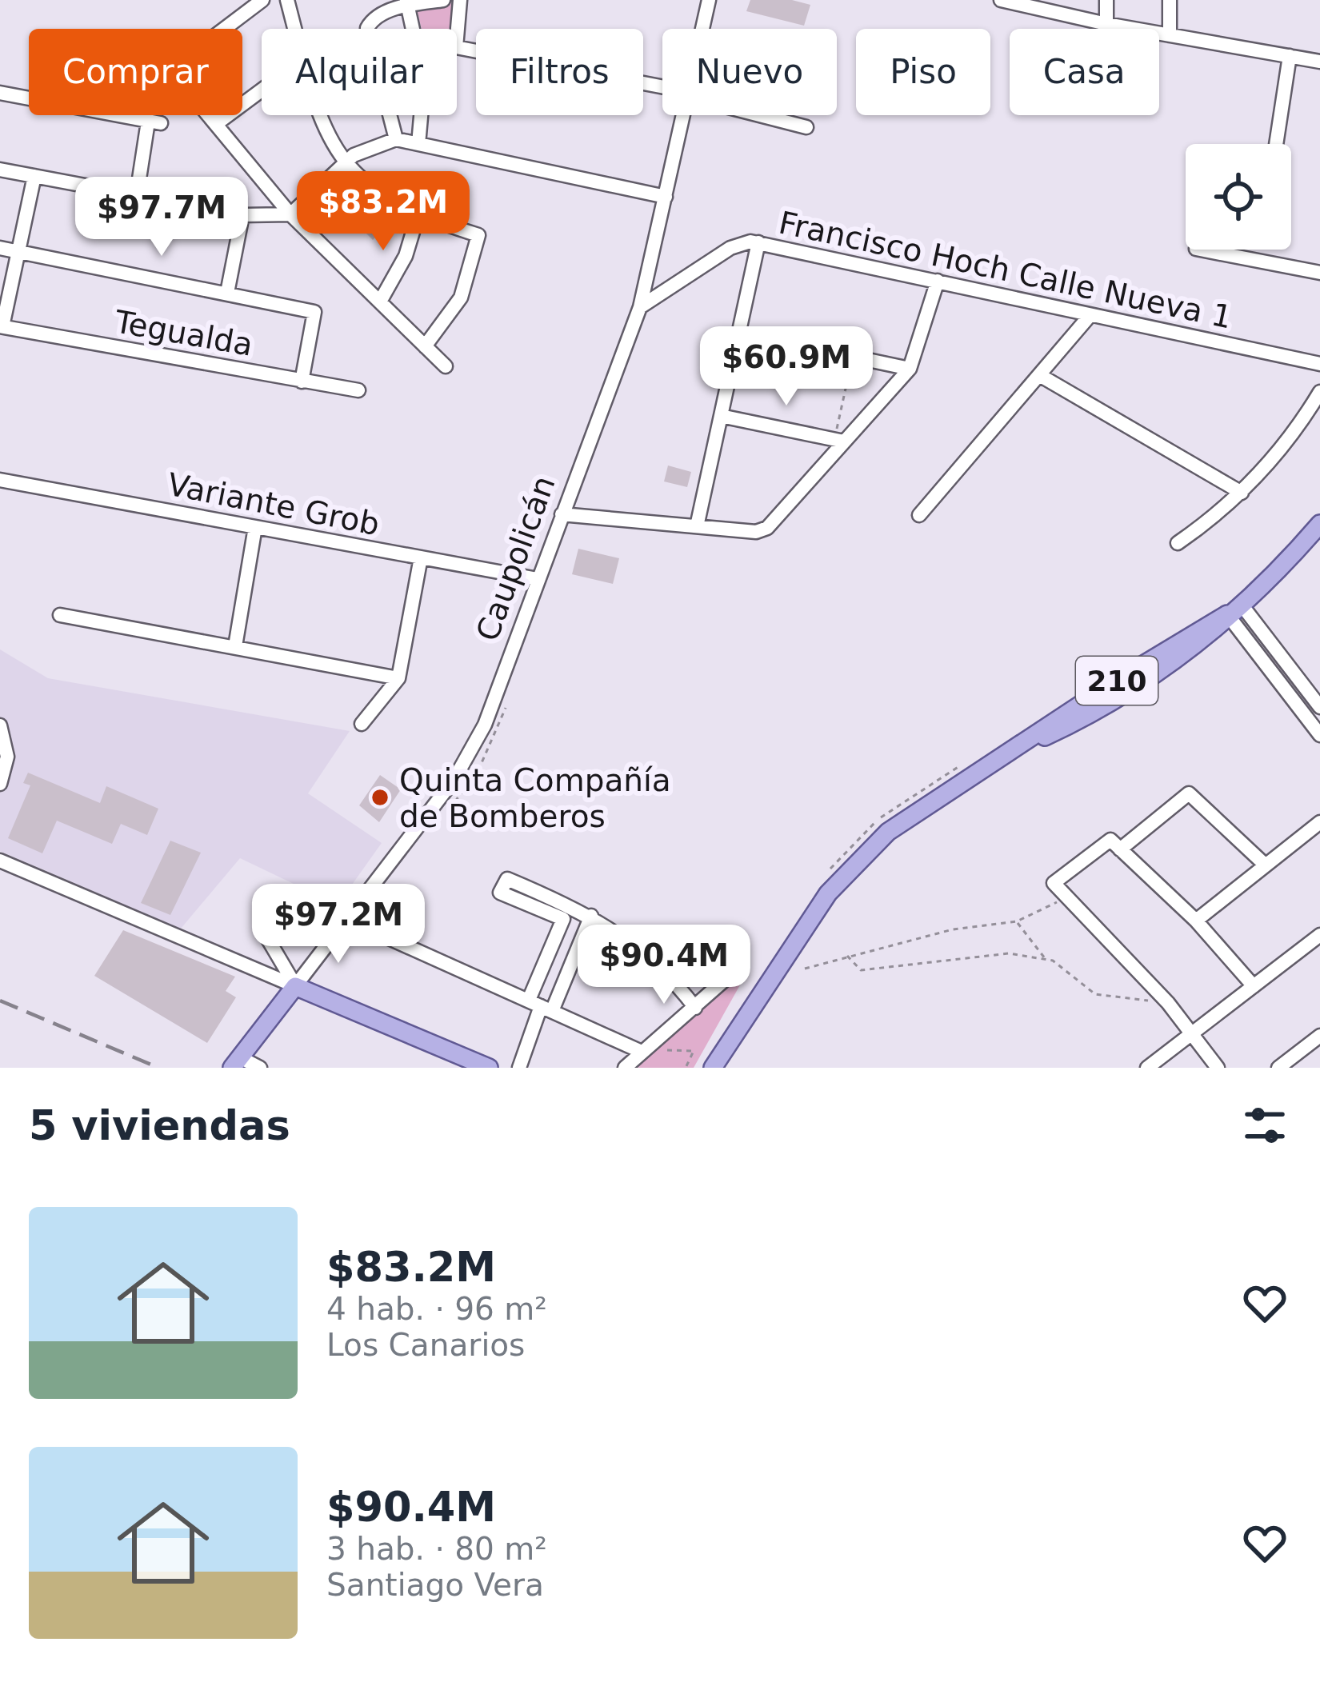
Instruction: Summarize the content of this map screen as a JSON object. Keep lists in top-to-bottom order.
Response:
{
  "streets": {
    "main road": ["Caupolicán", "210"],
    "street": ["Francisco Hoch Calle Nueva 1", "Tegualda", "Variante Grob"]
  },
  "crossings": [
    ["Francisco Hoch Calle Nueva 1", "Caupolicán"],
    ["Variante Grob", "Caupolicán"]
  ],
  "places": ["Quinta Compañía de Bomberos"],
  "page": {
    "chip": [
      "Comprar",
      "Alquilar",
      "Filtros",
      "Nuevo",
      "Piso",
      "Casa"
    ],
    "price": [
      "$83.2M",
      "$97.7M",
      "$60.9M",
      "$97.2M",
      "$90.4M"
    ],
    "heading": "5 viviendas",
    "list": [
      {
        "name": "$83.2M",
        "note": "4 hab. · 96 m² · Los Canarios"
      },
      {
        "name": "$90.4M",
        "note": "3 hab. · 80 m² · Santiago Vera"
      }
    ]
  }
}
